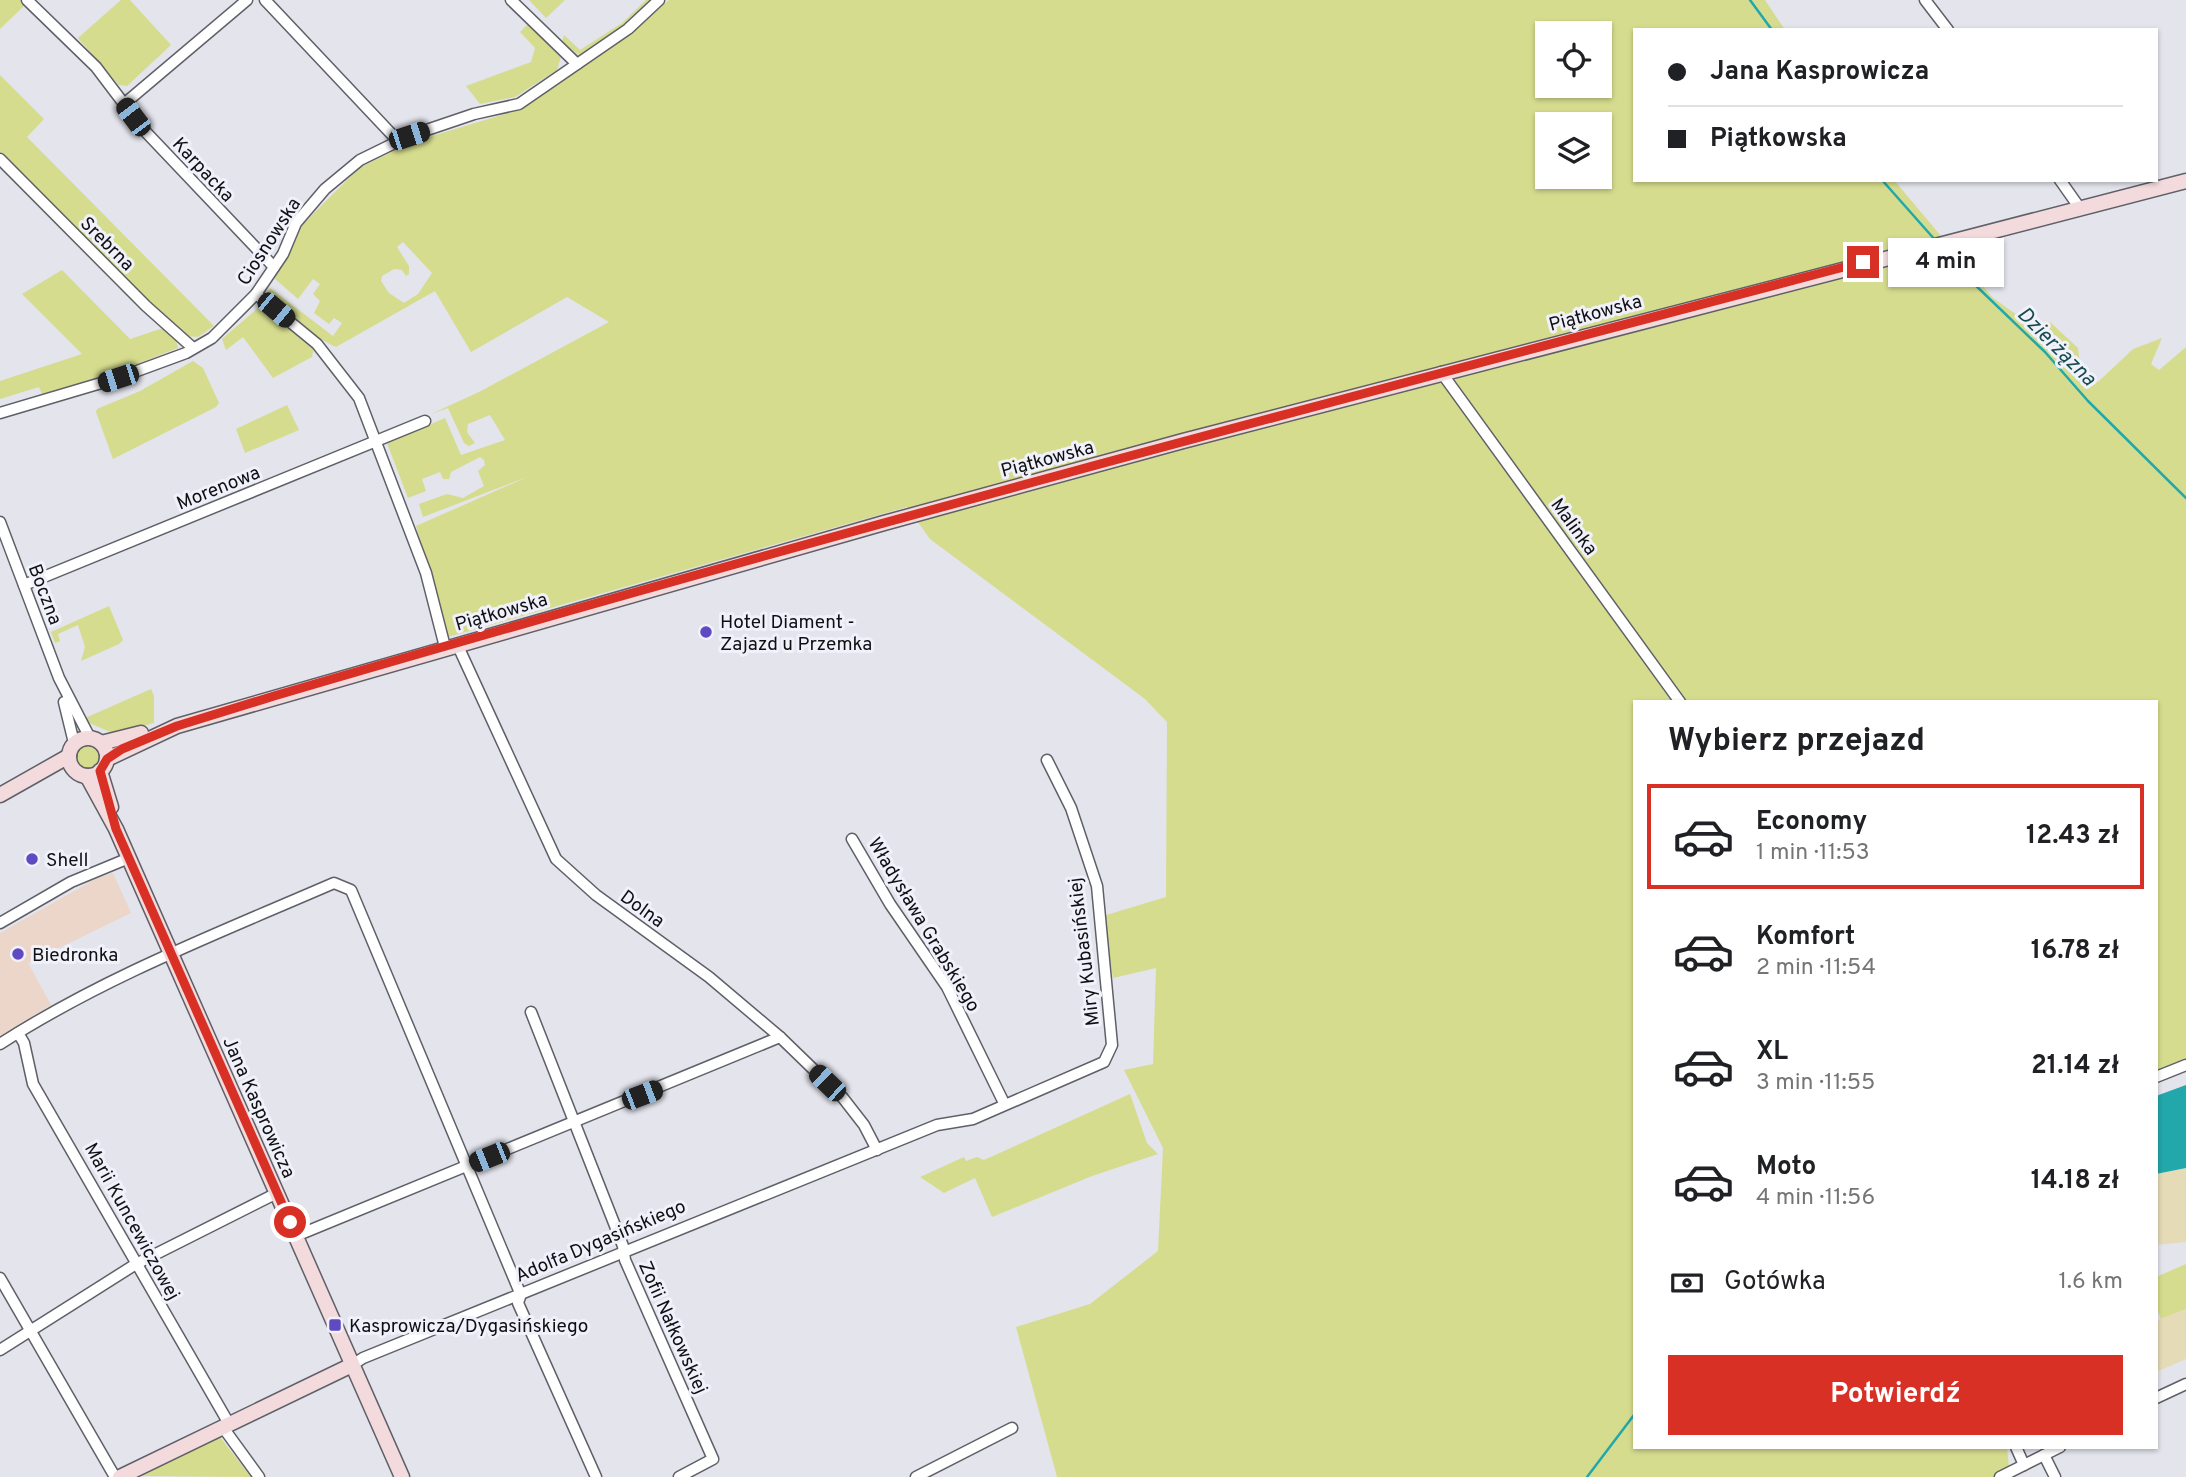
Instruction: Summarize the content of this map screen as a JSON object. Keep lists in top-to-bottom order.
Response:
{
  "streets": {
    "main road": ["Piątkowska", "Jana Kasprowicza", "Adolfa Dygasińskiego"],
    "street": [
      "Karpacka",
      "Ciosnowska",
      "Srebrna",
      "Morenowa",
      "Malinka",
      "Boczna",
      "Dolna",
      "Władysława Grabskiego",
      "Miry Kubasińskiej",
      "Marii Kuncewiczowej",
      "Zofii Nałkowskiej"
    ]
  },
  "crossings": [
    ["Karpacka", "Ciosnowska"],
    ["Ciosnowska", "Srebrna"],
    ["Ciosnowska", "Dolna"],
    ["Piątkowska", "Malinka"],
    ["Piątkowska", "Boczna"],
    ["Piątkowska", "Dolna"],
    ["Piątkowska", "Jana Kasprowicza"],
    ["Morenowa", "Boczna"],
    ["Morenowa", "Dolna"],
    ["Dolna", "Adolfa Dygasińskiego"],
    ["Władysława Grabskiego", "Adolfa Dygasińskiego"],
    ["Miry Kubasińskiej", "Adolfa Dygasińskiego"],
    ["Jana Kasprowicza", "Adolfa Dygasińskiego"],
    ["Marii Kuncewiczowej", "Adolfa Dygasińskiego"],
    ["Adolfa Dygasińskiego", "Zofii Nałkowskiej"]
  ],
  "water": ["Dzierżązna"],
  "places": {
    "other": ["Hotel Diament - Zajazd u Przemka", "Shell", "Biedronka"],
    "transit": ["Kasprowicza/Dygasińskiego"]
  },
  "page": {
    "banner": ["Jana Kasprowicza", "Piątkowska"],
    "bubble": "4 min",
    "heading": "Wybierz przejazd",
    "list": [
      {
        "name": "Economy",
        "note": "1 min · 11:53",
        "value": "12.43 zł"
      },
      {
        "name": "Komfort",
        "note": "2 min · 11:54",
        "value": "16.78 zł"
      },
      {
        "name": "XL",
        "note": "3 min · 11:55",
        "value": "21.14 zł"
      },
      {
        "name": "Moto",
        "note": "4 min · 11:56",
        "value": "14.18 zł"
      }
    ],
    "pay": ["Gotówka", "1.6 km"],
    "buttons": "Potwierdź"
  }
}
